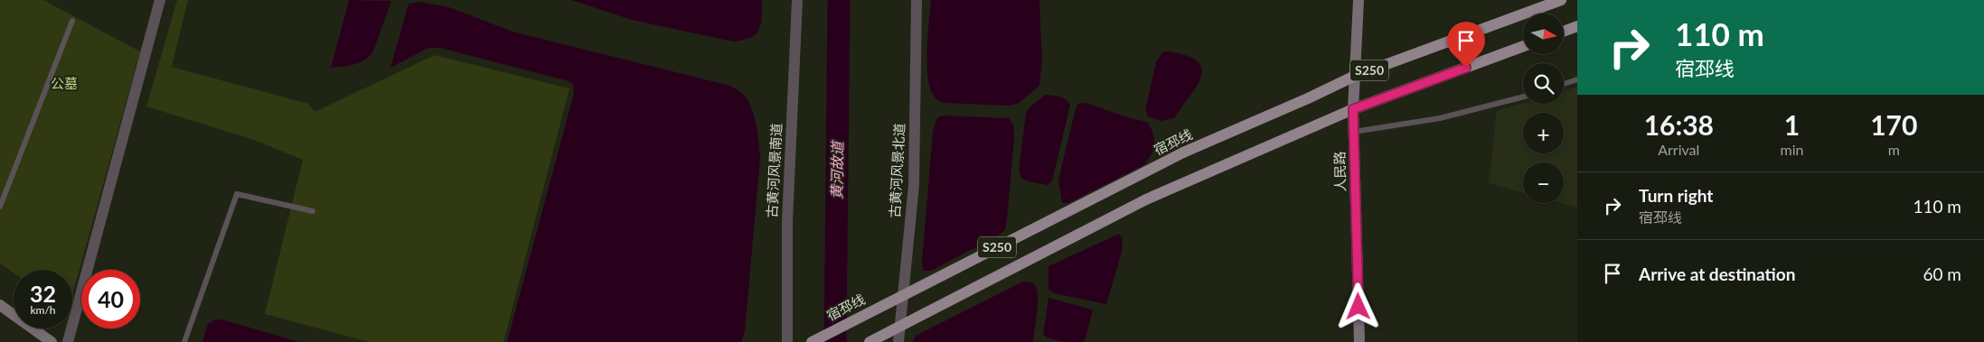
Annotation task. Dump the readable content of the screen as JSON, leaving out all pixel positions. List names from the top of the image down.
{
  "streets": {
    "main road": ["S250", "宿邳线"],
    "street": ["古黄河风景南道", "古黄河风景北道", "人民路"]
  },
  "crossings": [
    ["S250", "人民路"],
    ["宿邳线", "人民路"]
  ],
  "water": ["黄河故道"],
  "parks": ["公墓"],
  "north": "right",
  "page": {
    "turn": ["110 m", "宿邳线"],
    "map_buttons": ["+", "−"],
    "eta": [
      "16:38",
      "Arrival",
      "1",
      "min",
      "170",
      "m"
    ],
    "list": [
      {
        "name": "Turn right",
        "note": "宿邳线",
        "value": "110 m"
      },
      {
        "name": "Arrive at destination",
        "value": "60 m"
      }
    ],
    "speed": "32 km/h",
    "limit": "40"
  }
}
